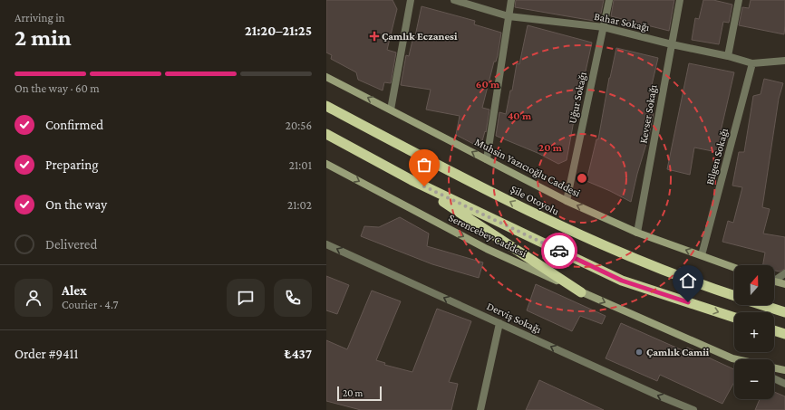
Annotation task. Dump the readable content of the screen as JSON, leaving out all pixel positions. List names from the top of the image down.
{
  "streets": {
    "highway": ["Şile Otoyolu"],
    "main road": ["Muhsin Yazıcıoğlu Caddesi", "Serencebey Caddesi"],
    "street": [
      "Bahar Sokağı",
      "Uğur Sokağı",
      "Kevser Sokağı",
      "Bilgen Sokağı",
      "Derviş Sokağı"
    ]
  },
  "crossings": [
    ["Bahar Sokağı", "Uğur Sokağı"],
    ["Bahar Sokağı", "Kevser Sokağı"],
    ["Bahar Sokağı", "Bilgen Sokağı"],
    ["Uğur Sokağı", "Muhsin Yazıcıoğlu Caddesi"],
    ["Kevser Sokağı", "Muhsin Yazıcıoğlu Caddesi"],
    ["Bilgen Sokağı", "Muhsin Yazıcıoğlu Caddesi"]
  ],
  "one_way": ["Muhsin Yazıcıoğlu Caddesi", "Serencebey Caddesi", "Derviş Sokağı"],
  "places": {
    "health": ["Çamlık Eczanesi"],
    "other": ["Çamlık Camii"]
  },
  "scale_bar": "20 m",
  "north": "top",
  "page": {
    "heading": ["2 min", "Arriving in", "21:20–21:25"],
    "panel": [
      "Alex",
      "Courier · 4.7",
      "Order #9411",
      "₺437"
    ],
    "bar": "On the way · 60 m",
    "list": [
      ["Confirmed", "20:56"],
      ["Preparing", "21:01"],
      ["On the way", "21:02"],
      "Delivered"
    ],
    "map_buttons": ["+", "−"],
    "scale": "20 m"
  },
  "rings": ["60 m", "40 m", "20 m"]
}
